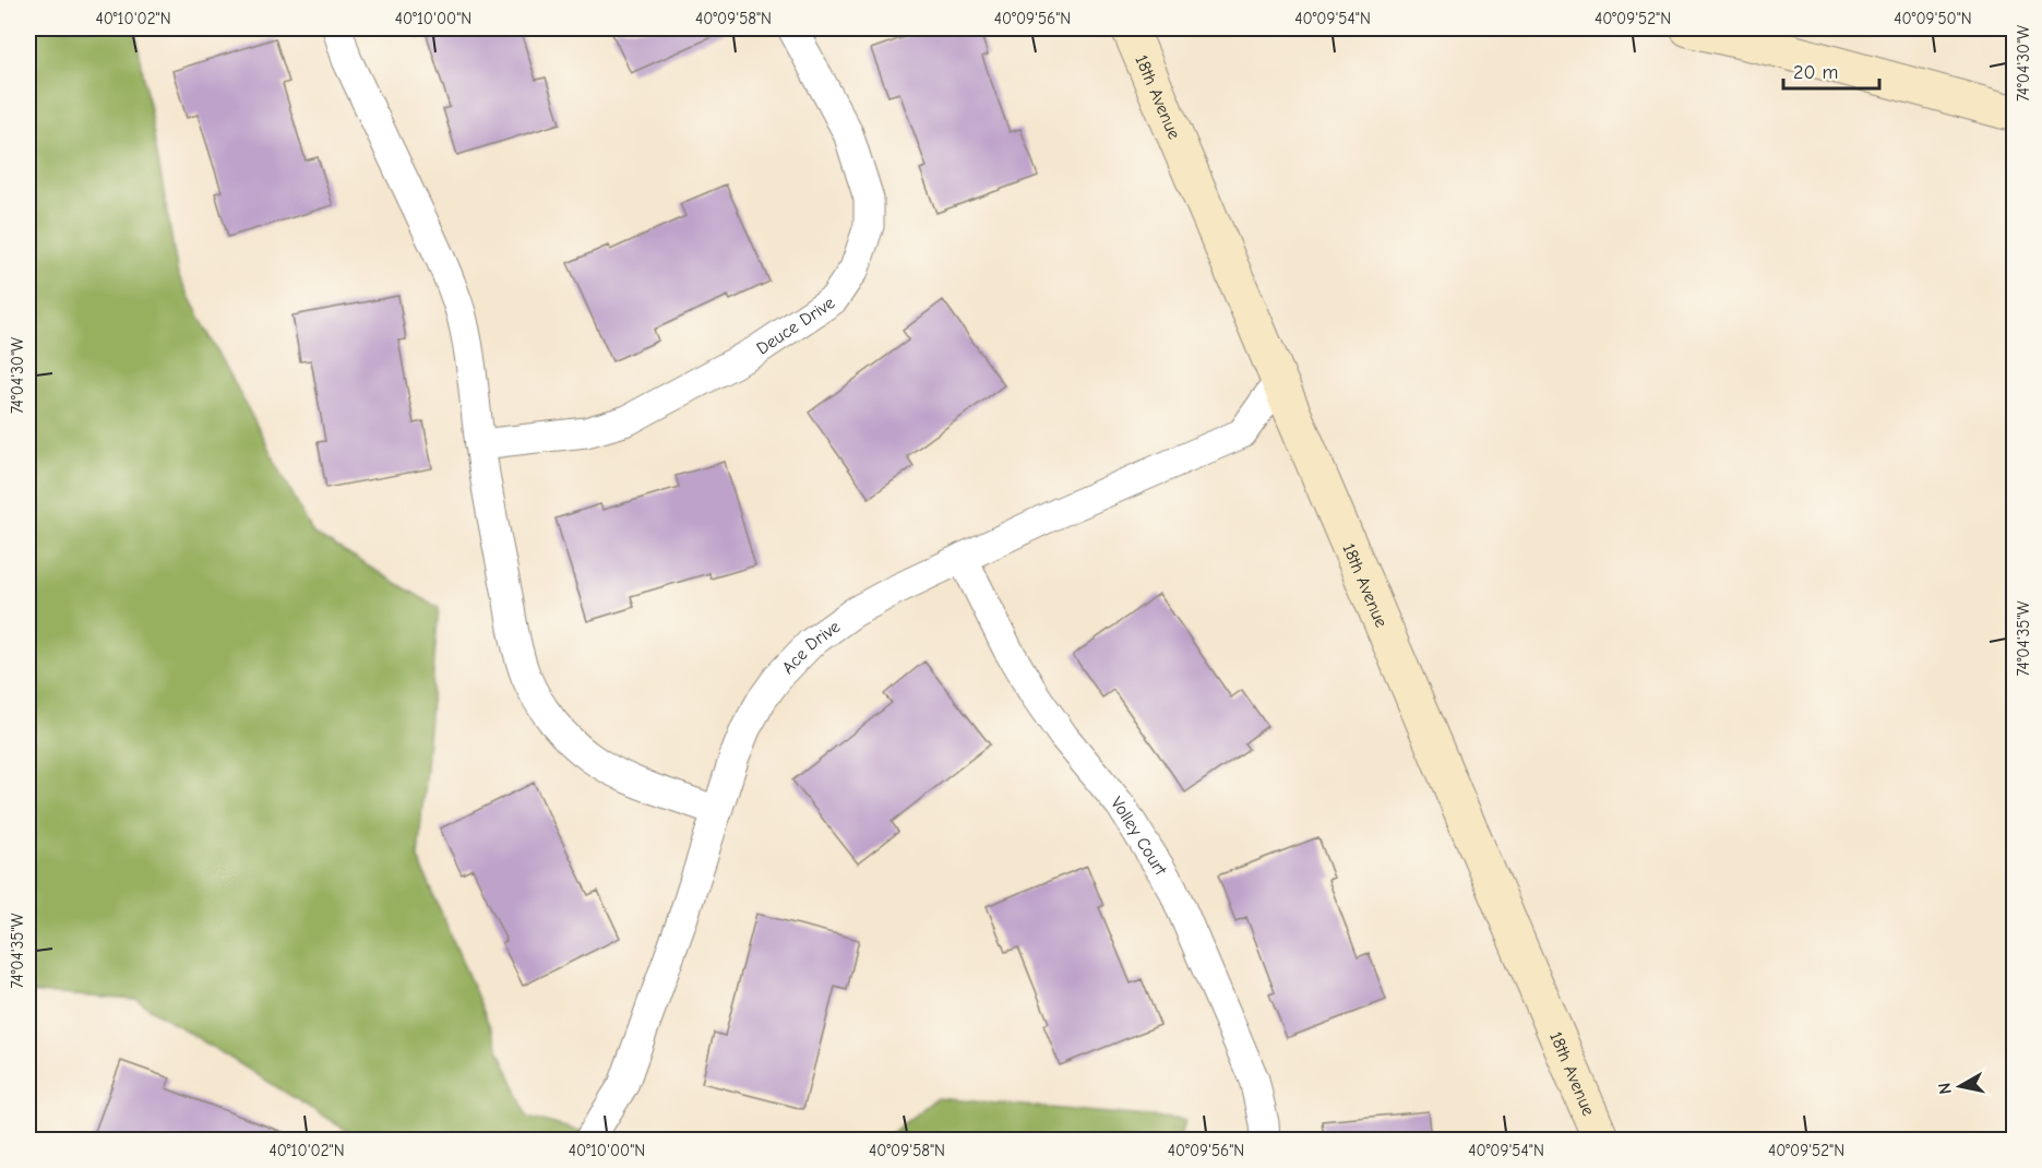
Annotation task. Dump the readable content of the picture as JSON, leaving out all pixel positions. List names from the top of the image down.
{
  "streets": {
    "street": [
      "18th Avenue",
      "Deuce Drive",
      "Ace Drive",
      "Volley Court"
    ]
  },
  "crossings": [
    ["18th Avenue", "Ace Drive"],
    ["Ace Drive", "Volley Court"]
  ],
  "scale_bar": "20 m",
  "north": "left",
  "coordinates": [
    "40°10'02\"N",
    "40°10'00\"N",
    "40°09'58\"N",
    "40°09'56\"N",
    "40°09'54\"N",
    "40°09'52\"N",
    "40°09'50\"N",
    "74°04'30\"W",
    "74°04'35\"W"
  ]
}
